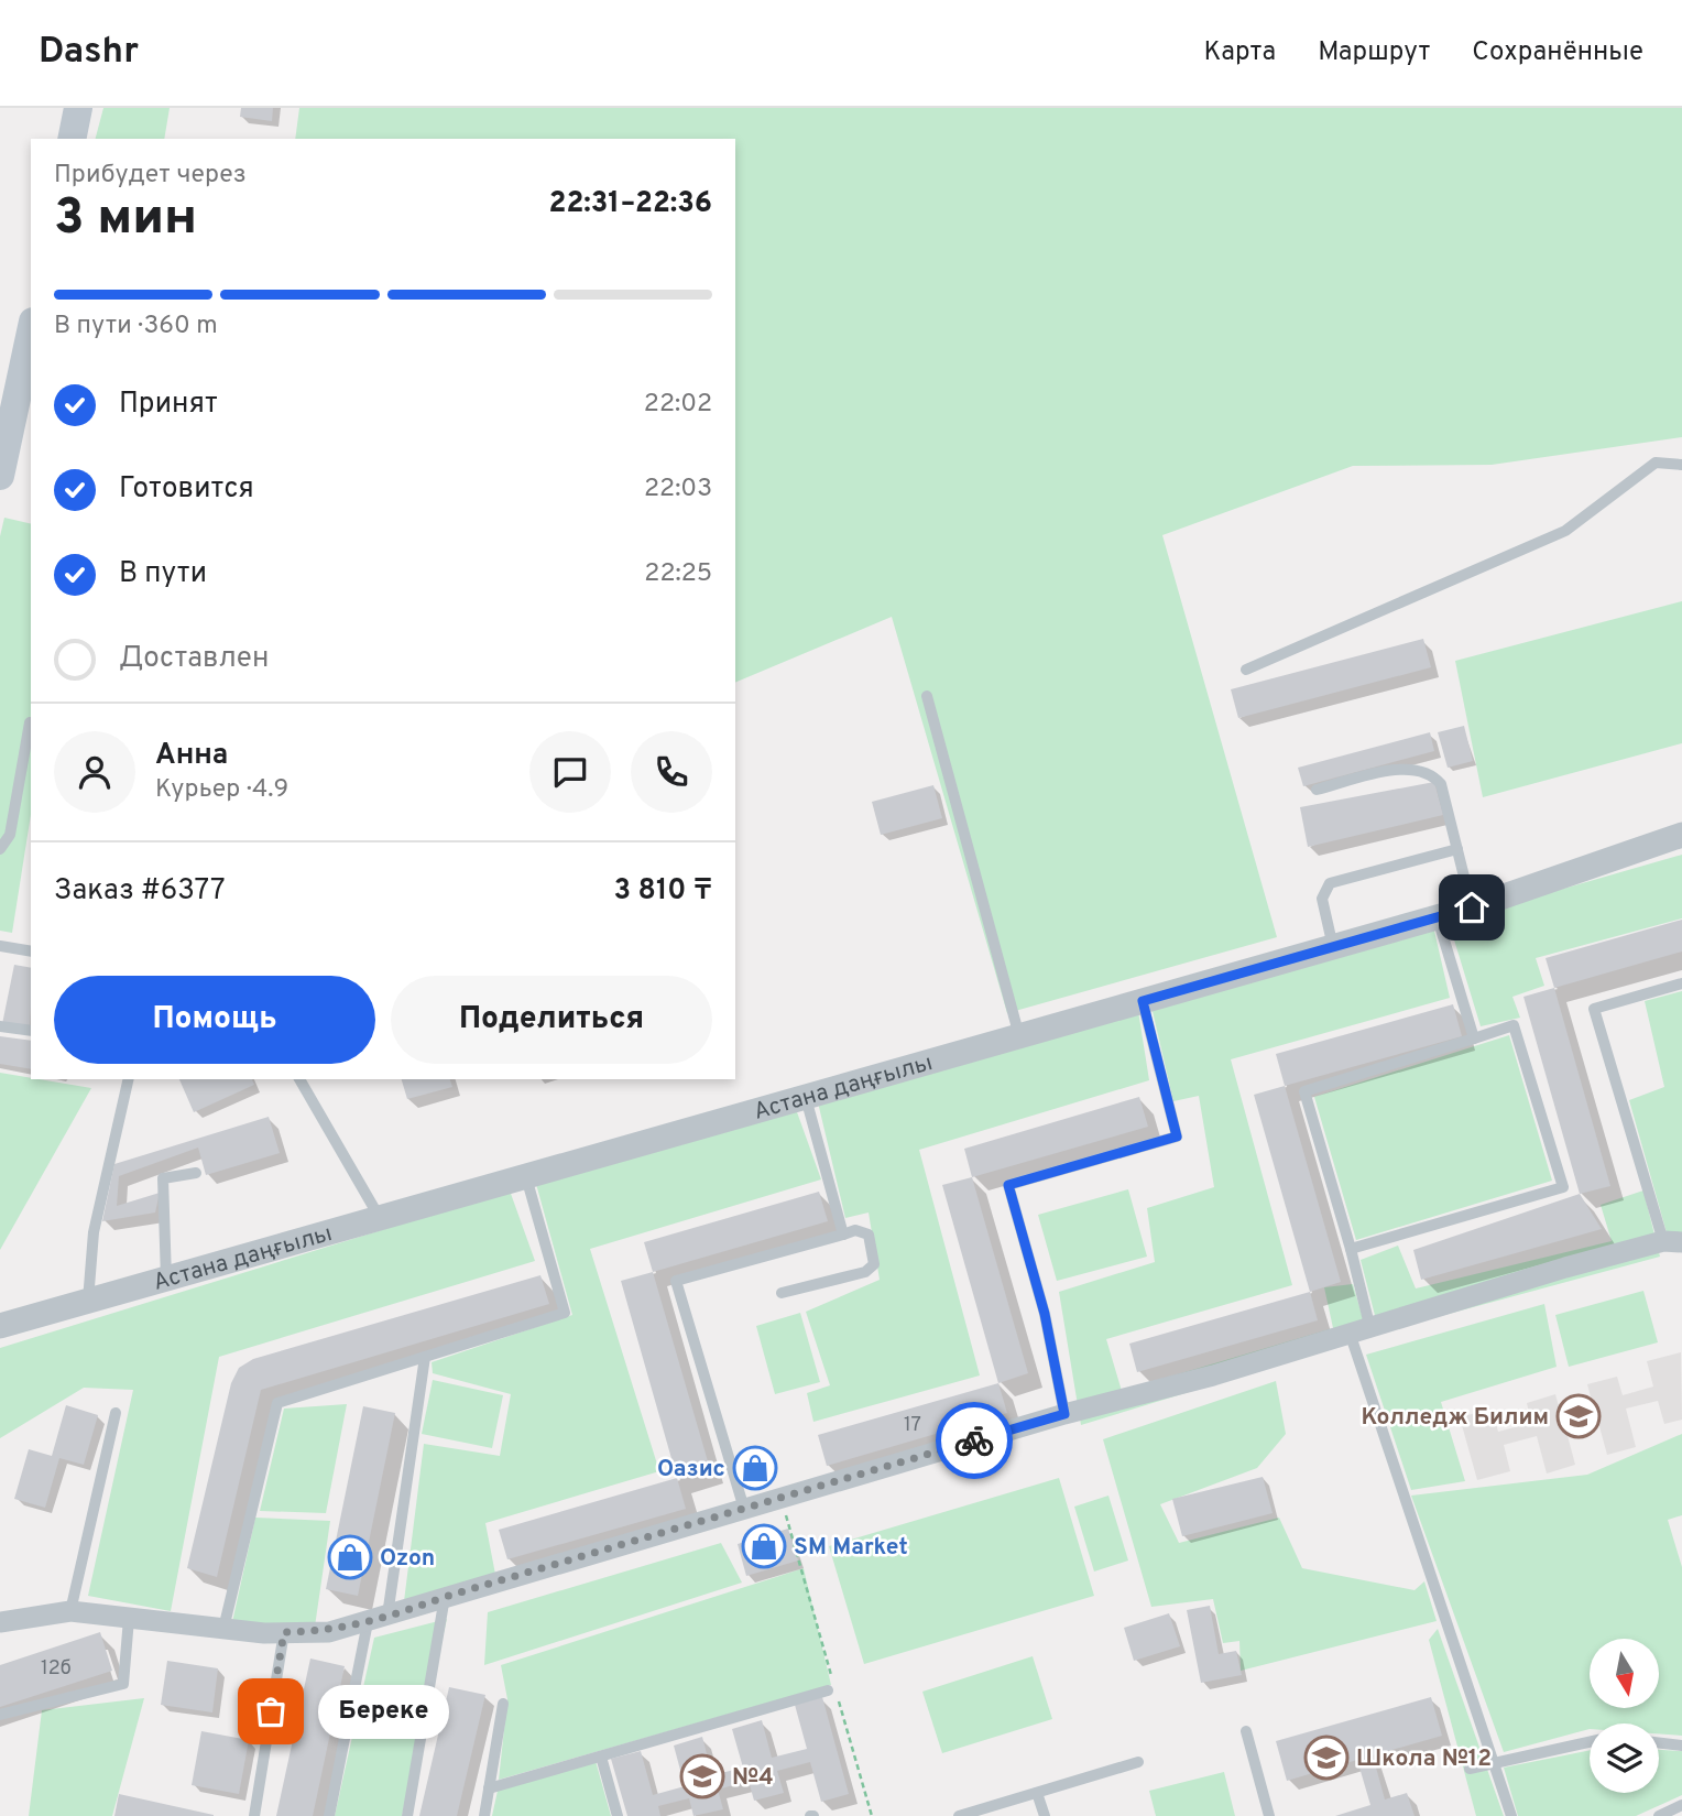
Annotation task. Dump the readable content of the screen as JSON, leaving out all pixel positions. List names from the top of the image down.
{
  "streets": {
    "street": ["Астана даңғылы"]
  },
  "places": {
    "school or university": ["Колледж Билим", "Школа №12", "№4"],
    "shop": ["Оазис", "SM Market", "Ozon"],
    "other": ["Береке"]
  },
  "house_numbers": ["17", "12б"],
  "north": "bottom",
  "page": {
    "header": "Dashr",
    "nav": ["Карта", "Маршрут", "Сохранённые"],
    "heading": ["3 мин", "Прибудет через", "22:31–22:36"],
    "panel": [
      "Анна",
      "Курьер · 4.9",
      "Заказ #6377",
      "3 810 ₸"
    ],
    "bar": "В пути · 360 m",
    "list": [
      ["Принят", "22:02"],
      ["Готовится", "22:03"],
      ["В пути", "22:25"],
      "Доставлен"
    ],
    "buttons": ["Помощь", "Поделиться"],
    "bubble": "Береке"
  }
}
